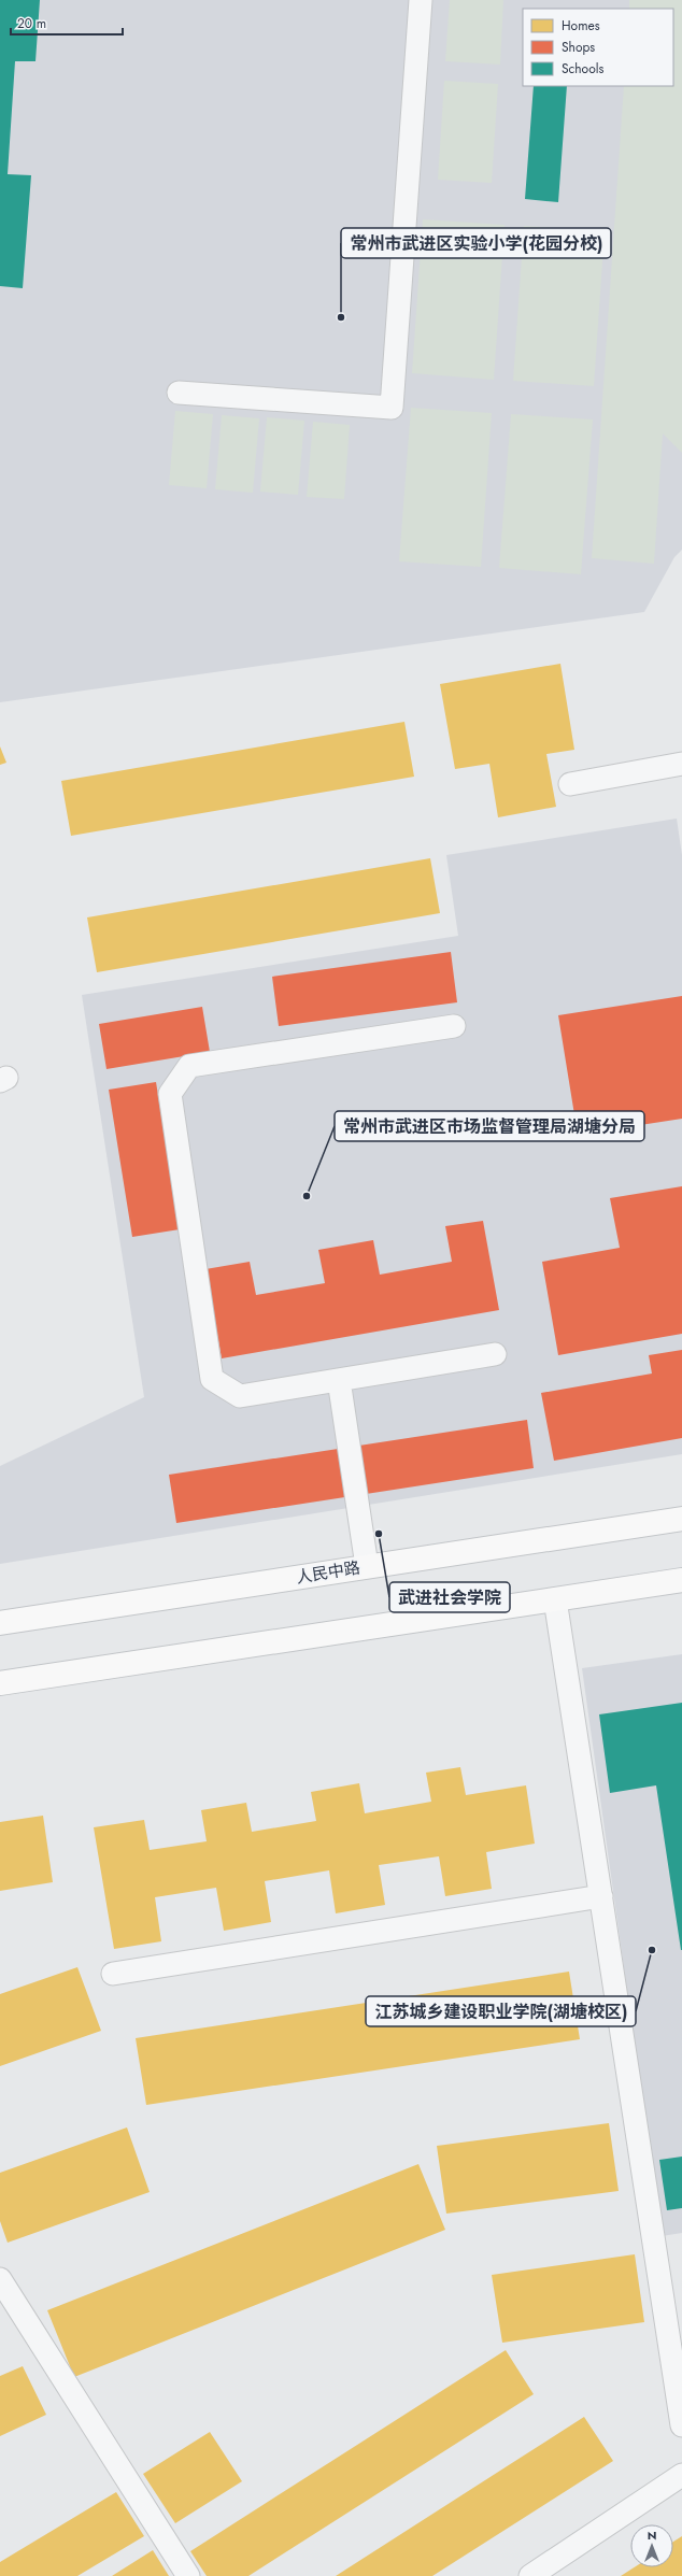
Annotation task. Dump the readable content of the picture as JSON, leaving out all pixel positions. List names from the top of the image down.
{
  "streets": {
    "main road": ["人民中路"]
  },
  "places": [
    "常州市武进区实验小学(花园分校)",
    "常州市武进区市场监督管理局湖塘分局",
    "武进社会学院",
    "江苏城乡建设职业学院(湖塘校区)"
  ],
  "legend": ["Homes", "Shops", "Schools"],
  "scale_bar": "20 m",
  "north": "top"
}
